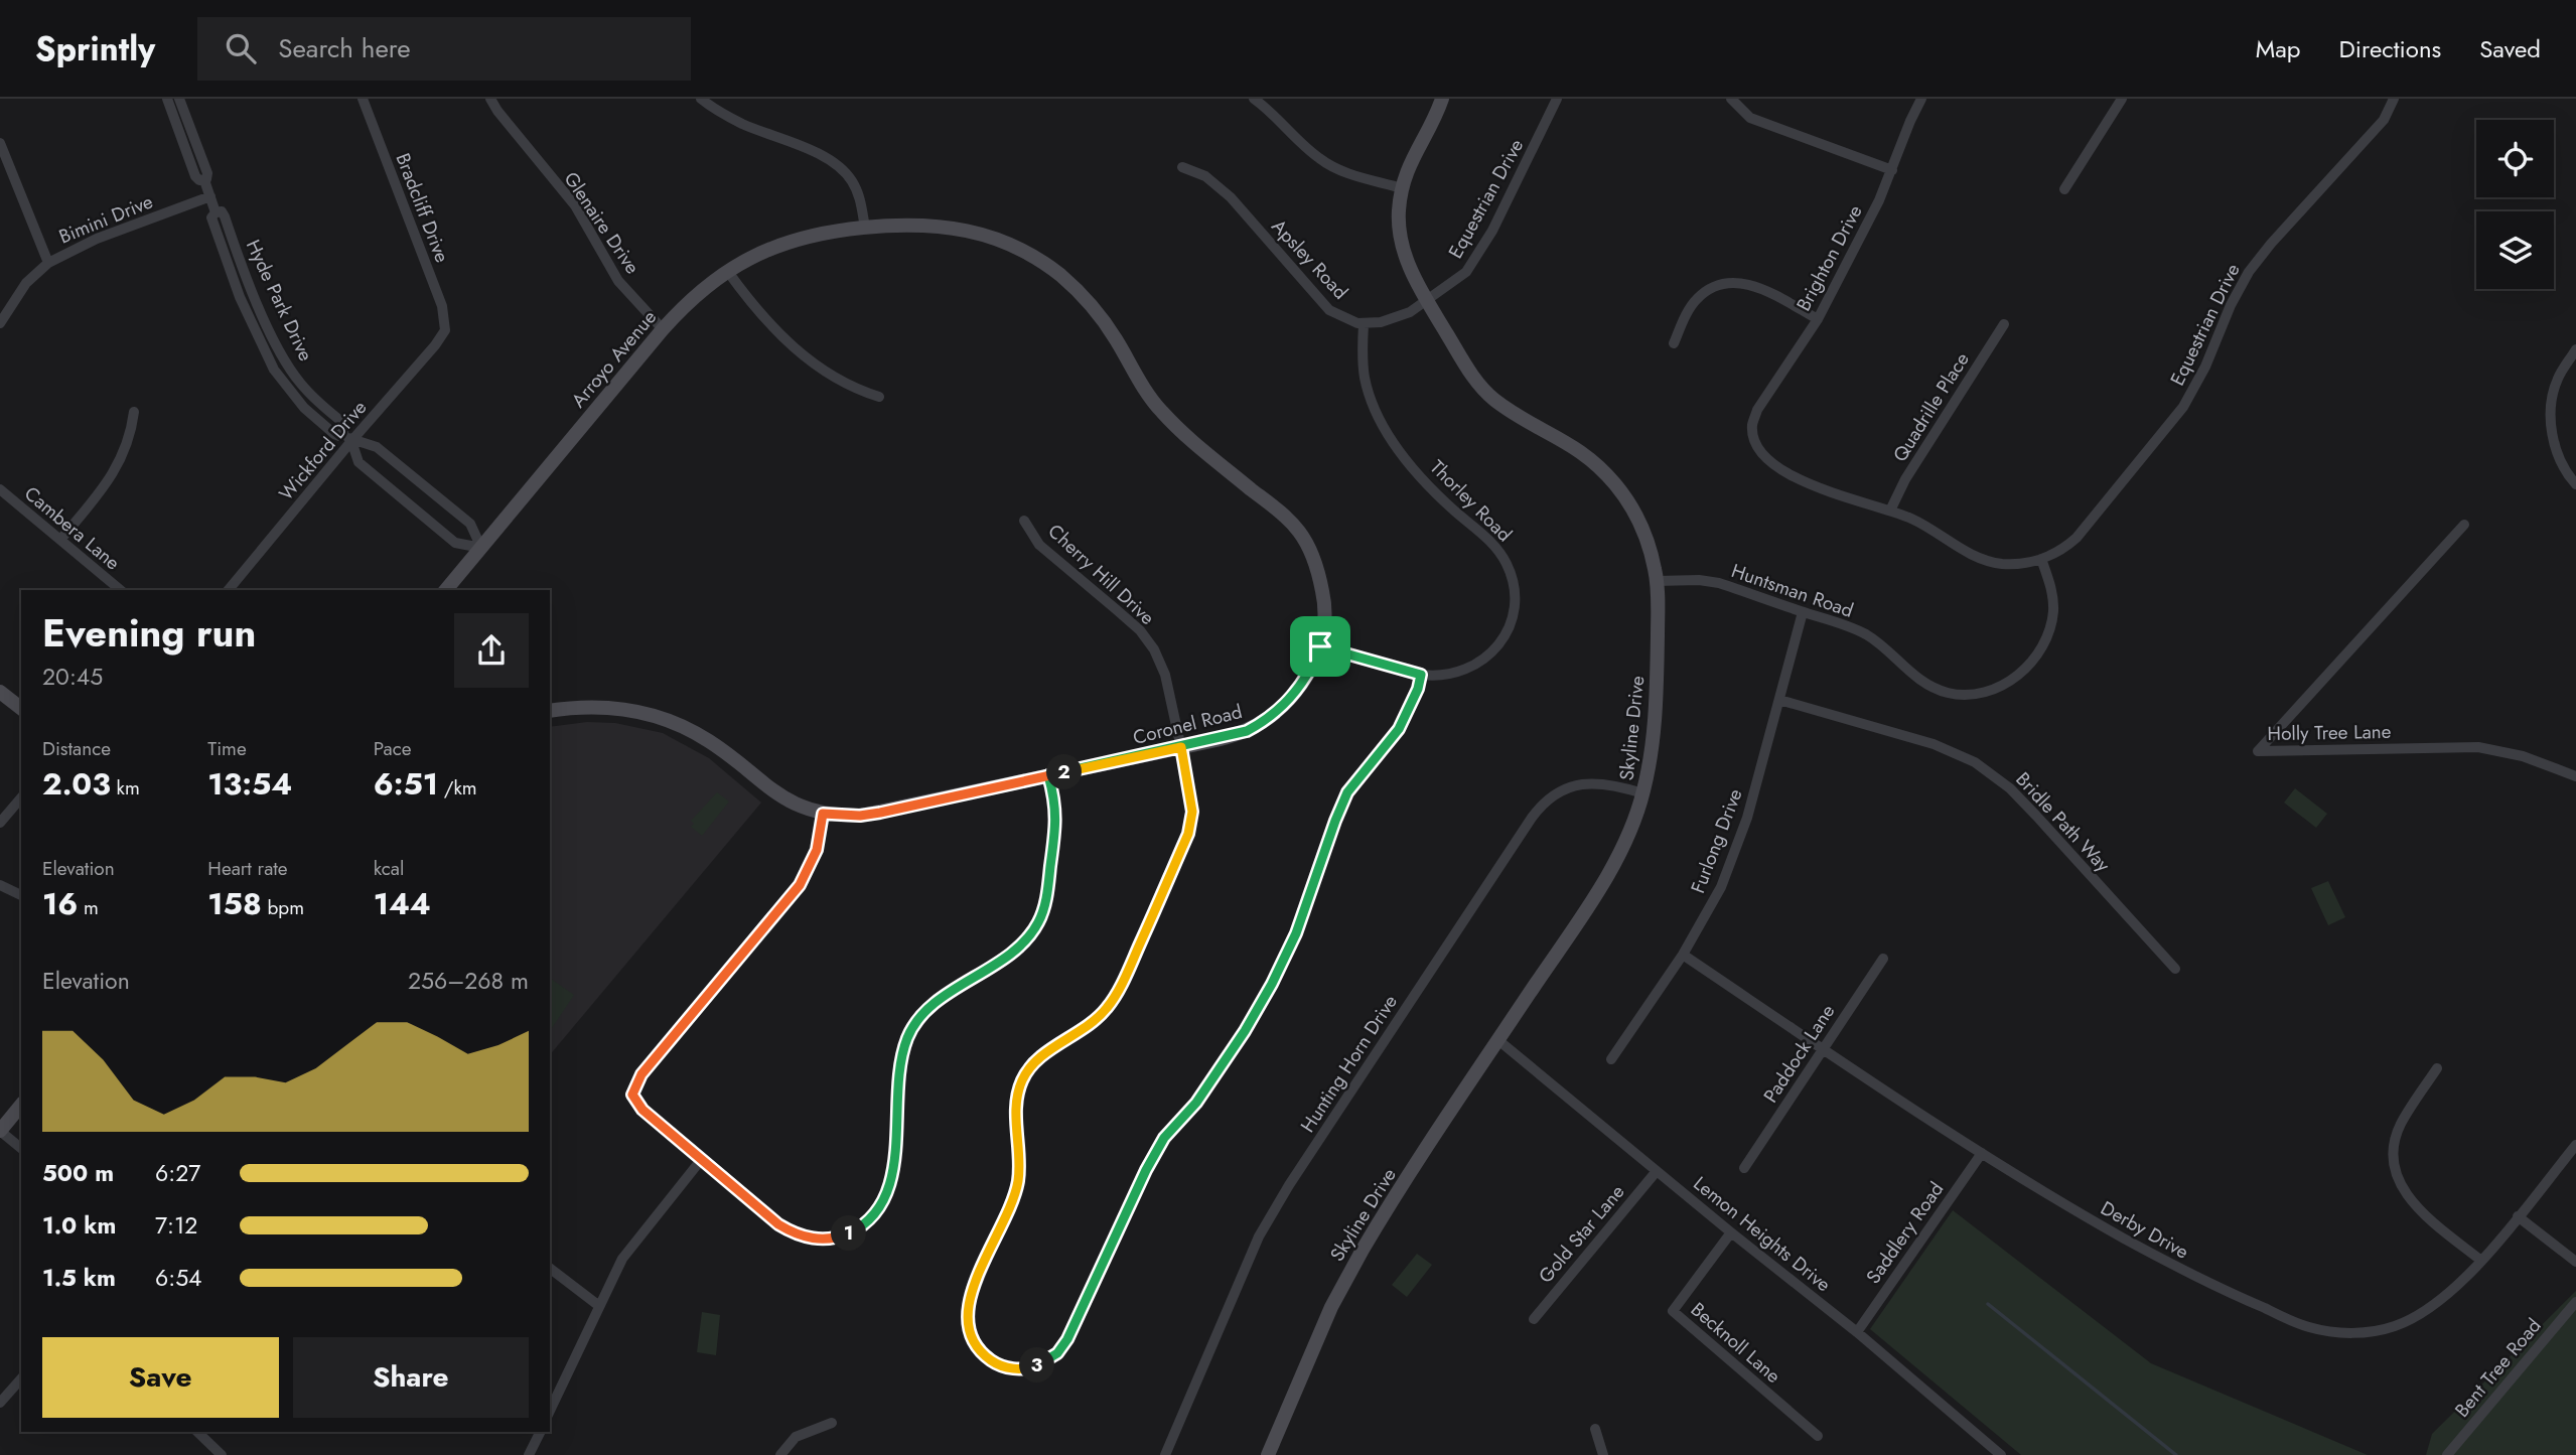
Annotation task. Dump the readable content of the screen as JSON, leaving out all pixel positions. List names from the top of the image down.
{
  "streets": {
    "street": [
      "Equestrian Drive",
      "Bradcliff Drive",
      "Bimini Drive",
      "Glenaire Drive",
      "Brighton Drive",
      "Apsley Road",
      "Hyde Park Drive",
      "Arroyo Avenue",
      "Quadrille Place",
      "Wickford Drive",
      "Thorley Road",
      "Cambera Lane",
      "Cherry Hill Drive",
      "Huntsman Road",
      "Coronel Road",
      "Skyline Drive",
      "Holly Tree Lane",
      "Bridle Path Way",
      "Furlong Drive",
      "Paddock Lane",
      "Hunting Horn Drive",
      "Derby Drive",
      "Saddlery Road",
      "Gold Star Lane",
      "Lemon Heights Drive",
      "Becknoll Lane",
      "Bent Tree Road"
    ]
  },
  "crossings": [
    ["Equestrian Drive", "Huntsman Road"],
    ["Equestrian Drive", "Skyline Drive"],
    ["Bradcliff Drive", "Wickford Drive"],
    ["Bimini Drive", "Hyde Park Drive"],
    ["Glenaire Drive", "Arroyo Avenue"],
    ["Brighton Drive", "Quadrille Place"],
    ["Apsley Road", "Thorley Road"],
    ["Hyde Park Drive", "Arroyo Avenue"],
    ["Hyde Park Drive", "Wickford Drive"],
    ["Arroyo Avenue", "Coronel Road"],
    ["Thorley Road", "Cherry Hill Drive"],
    ["Thorley Road", "Coronel Road"],
    ["Cherry Hill Drive", "Coronel Road"],
    ["Huntsman Road", "Skyline Drive"],
    ["Huntsman Road", "Furlong Drive"],
    ["Skyline Drive", "Hunting Horn Drive"],
    ["Skyline Drive", "Lemon Heights Drive"],
    ["Bridle Path Way", "Furlong Drive"],
    ["Furlong Drive", "Derby Drive"],
    ["Paddock Lane", "Derby Drive"],
    ["Derby Drive", "Saddlery Road"],
    ["Saddlery Road", "Lemon Heights Drive"],
    ["Gold Star Lane", "Lemon Heights Drive"],
    ["Lemon Heights Drive", "Becknoll Lane"]
  ],
  "page": {
    "header": "Sprintly",
    "search": "Search here",
    "nav": ["Map", "Directions", "Saved"],
    "heading": ["Evening run", "20:45"],
    "stats": [
      ["Distance", "2.03 km"],
      ["Time", "13:54"],
      ["Pace", "6:51 /km"],
      ["Elevation", "16 m"],
      ["Heart rate", "158 bpm"],
      ["kcal", "144"]
    ],
    "pins": ["2", "1", "3"],
    "chart": ["Elevation", "256–268 m"],
    "list": [
      {
        "name": "500 m",
        "note": "6:27"
      },
      {
        "name": "1.0 km",
        "note": "7:12"
      },
      {
        "name": "1.5 km",
        "note": "6:54"
      }
    ],
    "buttons": ["Save", "Share"]
  }
}
